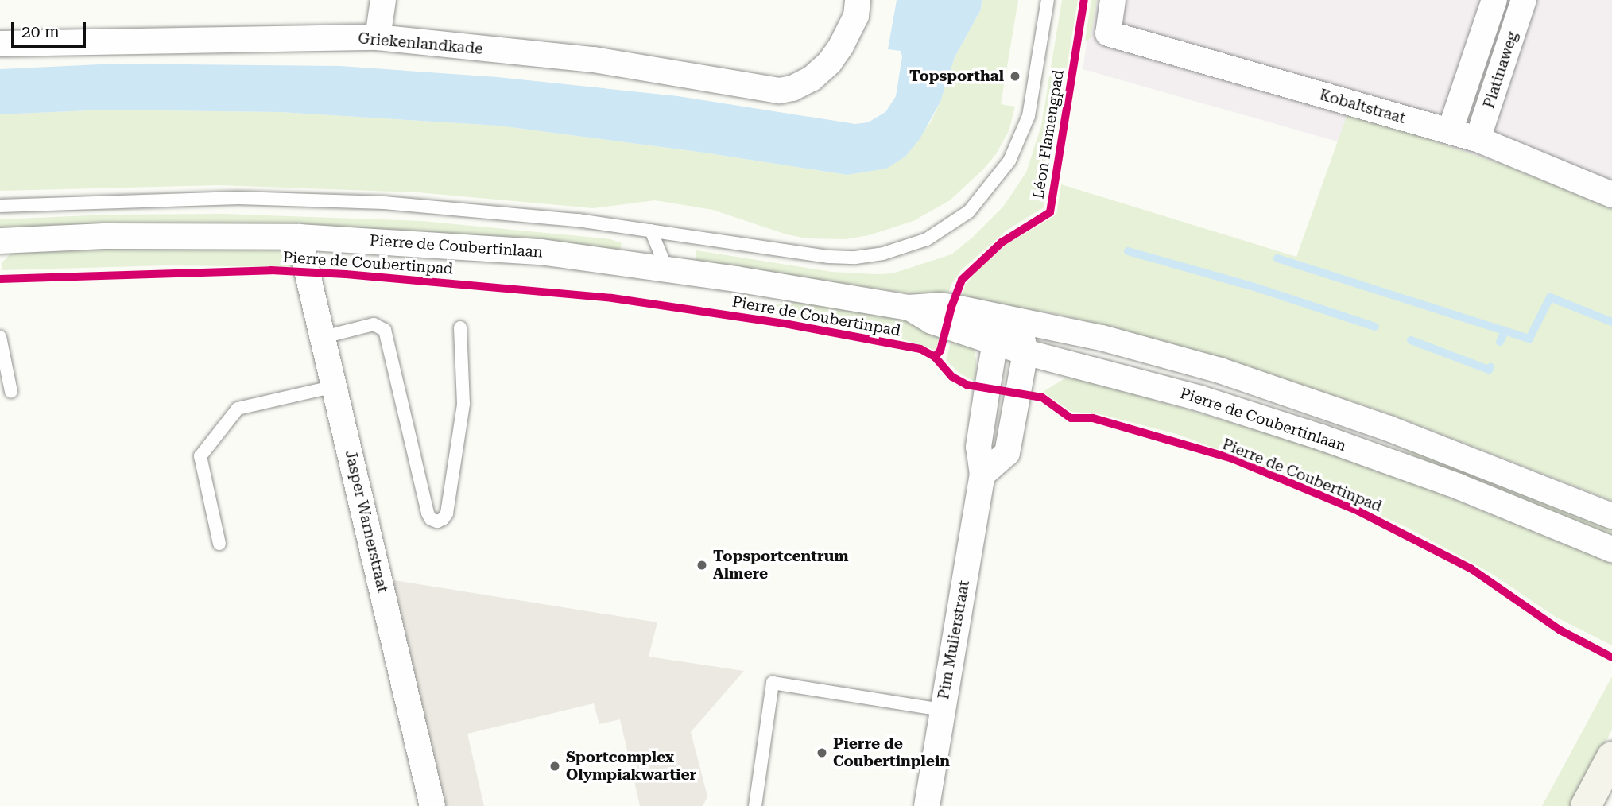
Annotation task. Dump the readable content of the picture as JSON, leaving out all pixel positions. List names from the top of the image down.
{
  "streets": {
    "street": [
      "Griekenlandkade",
      "Platinaweg",
      "Kobaltstraat",
      "Pierre de Coubertinlaan",
      "Jasper Warnerstraat",
      "Pim Mulierstraat"
    ],
    "cycle path": ["Léon Flamengpad", "Pierre de Coubertinpad"]
  },
  "crossings": [
    ["Platinaweg", "Kobaltstraat"],
    ["Pierre de Coubertinlaan", "Jasper Warnerstraat"],
    ["Pierre de Coubertinlaan", "Pim Mulierstraat"]
  ],
  "places": [
    "Topsporthal",
    "Topsportcentrum Almere",
    "Pierre de Coubertinplein",
    "Sportcomplex Olympiakwartier"
  ],
  "scale_bar": "20 m"
}
